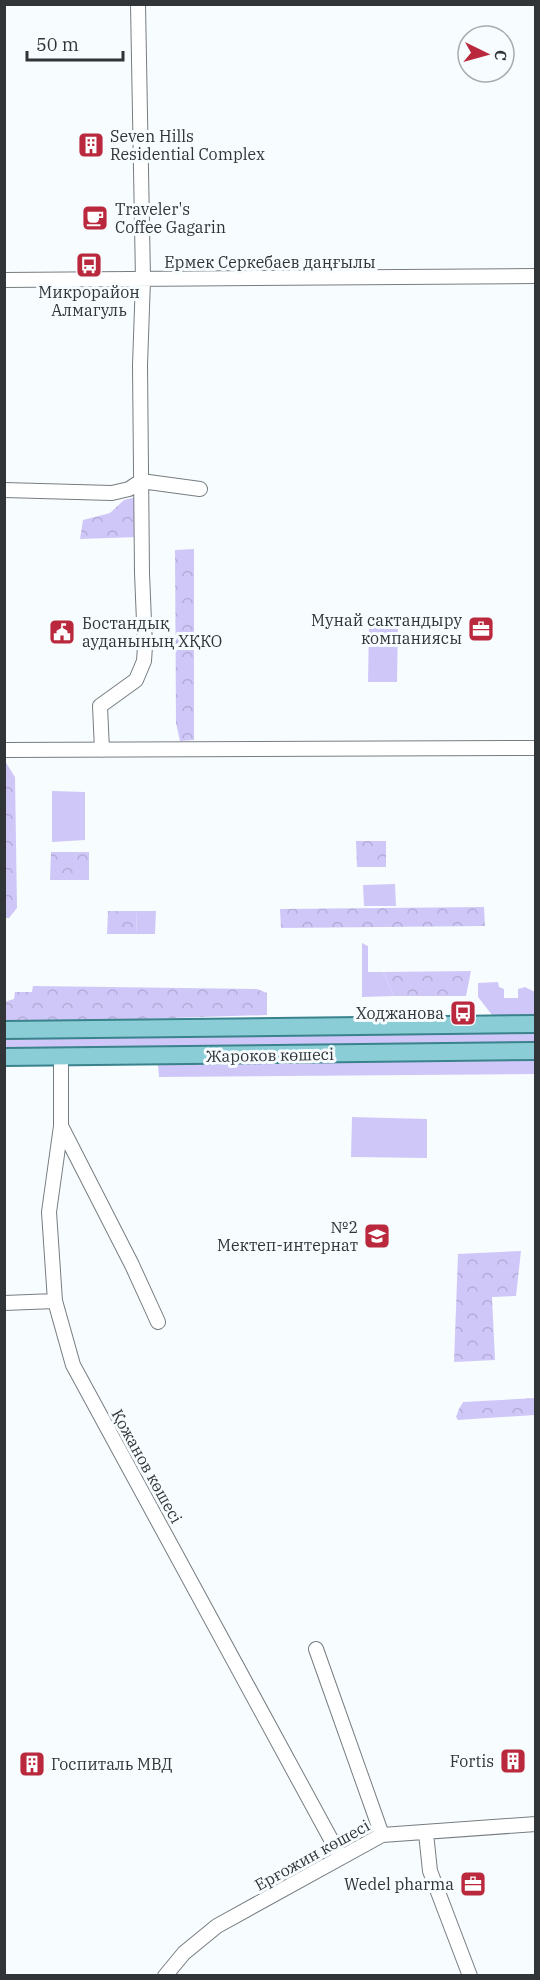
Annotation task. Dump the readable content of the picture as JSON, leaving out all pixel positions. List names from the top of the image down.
{
  "streets": {
    "main road": ["Жароков көшесі"],
    "street": ["Ермек Серкебаев даңғылы", "Қожанов көшесі", "Ерғожин көшесі"]
  },
  "crossings": [
    ["Жароков көшесі", "Қожанов көшесі"],
    ["Қожанов көшесі", "Ерғожин көшесі"]
  ],
  "places": {
    "building": ["Seven Hills Residential Complex", "Fortis", "Госпиталь МВД"],
    "cafe": ["Traveler's Coffee Gagarin"],
    "bus stop": ["Микрорайон Алмагуль", "Ходжанова"],
    "office": ["Мунай сактандыру компаниясы", "Wedel pharma"],
    "public building": ["Бостандық ауданының ХҚКО"],
    "school or university": ["№2 Мектеп-интернат"]
  },
  "scale_bar": "50 m",
  "north": "right"
}
